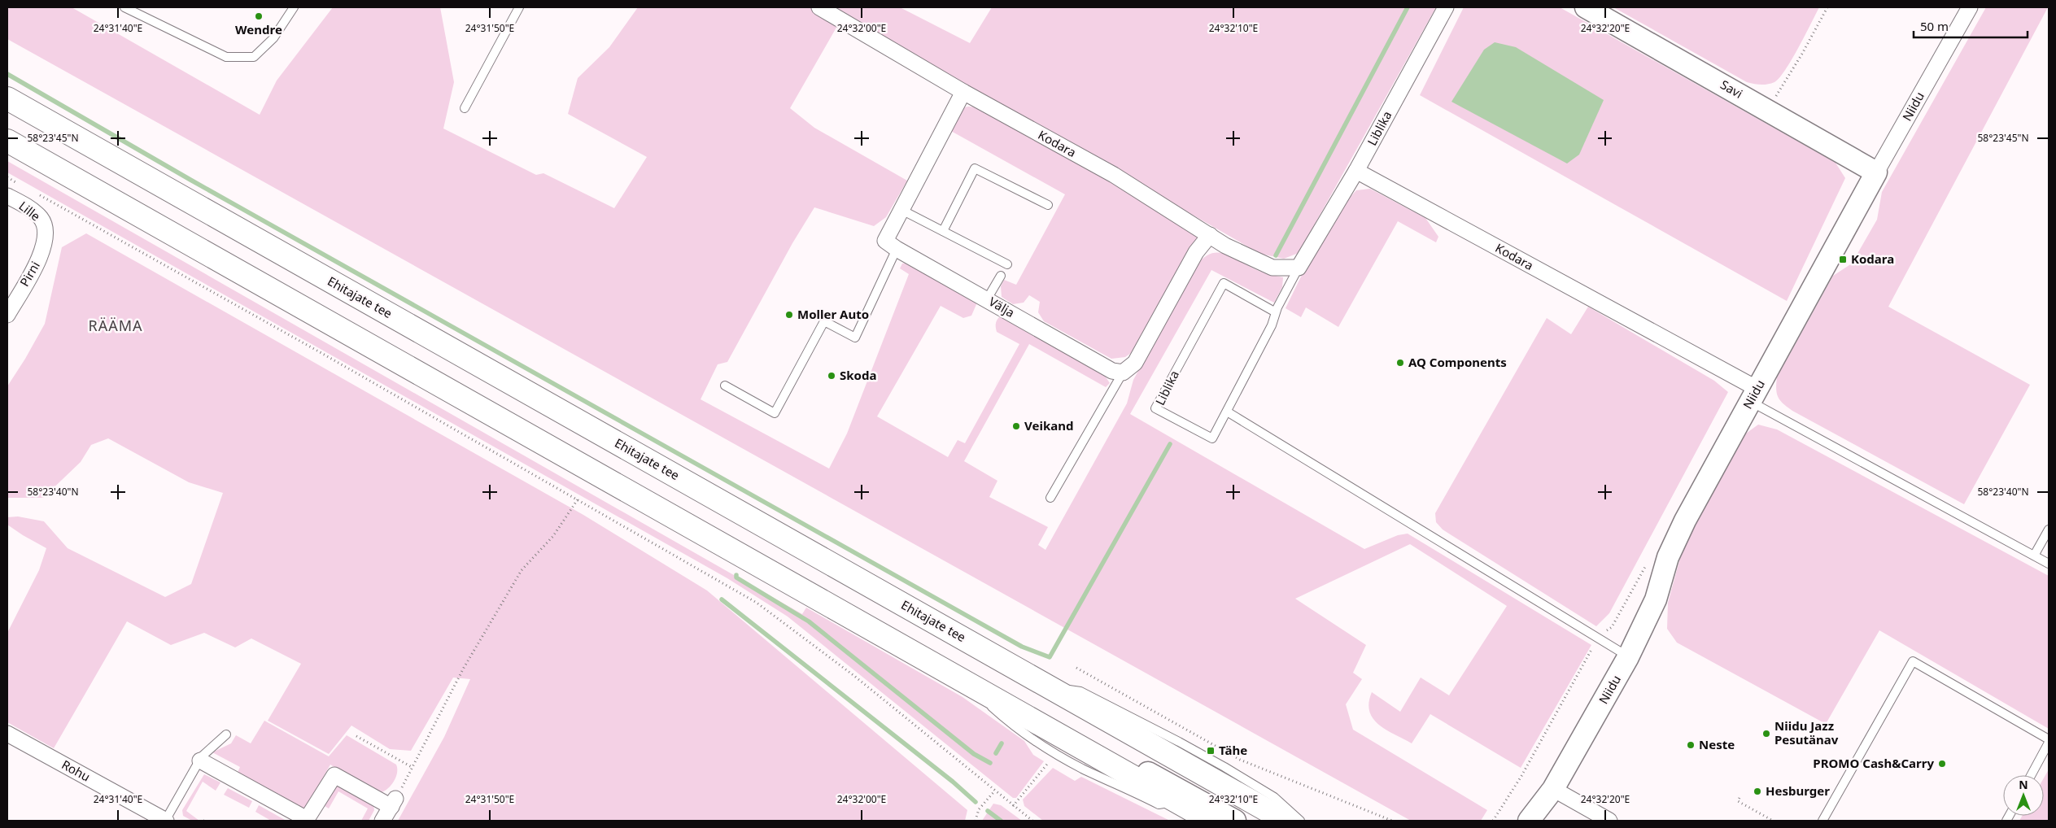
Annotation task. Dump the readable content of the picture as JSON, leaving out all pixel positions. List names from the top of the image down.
{
  "streets": {
    "highway": ["Ehitajate tee"],
    "street": [
      "Savi",
      "Niidu",
      "Liblika",
      "Kodara",
      "Lille",
      "Pirni",
      "Välja",
      "Rohu"
    ]
  },
  "crossings": [
    ["Savi", "Niidu"],
    ["Niidu", "Kodara"],
    ["Liblika", "Kodara"],
    ["Kodara", "Välja"],
    ["Lille", "Pirni"]
  ],
  "districts": ["RÄÄMA"],
  "places": {
    "other": [
      "Wendre",
      "Moller Auto",
      "AQ Components",
      "Skoda",
      "Veikand",
      "Niidu Jazz Pesutänav",
      "Neste",
      "PROMO Cash&Carry",
      "Hesburger"
    ],
    "transit": ["Kodara", "Tähe"]
  },
  "scale_bar": "50 m",
  "north": "top",
  "coordinates": [
    "24°31'40\"E",
    "24°31'50\"E",
    "24°32'00\"E",
    "24°32'10\"E",
    "24°32'20\"E",
    "58°23'45\"N",
    "58°23'40\"N"
  ]
}
